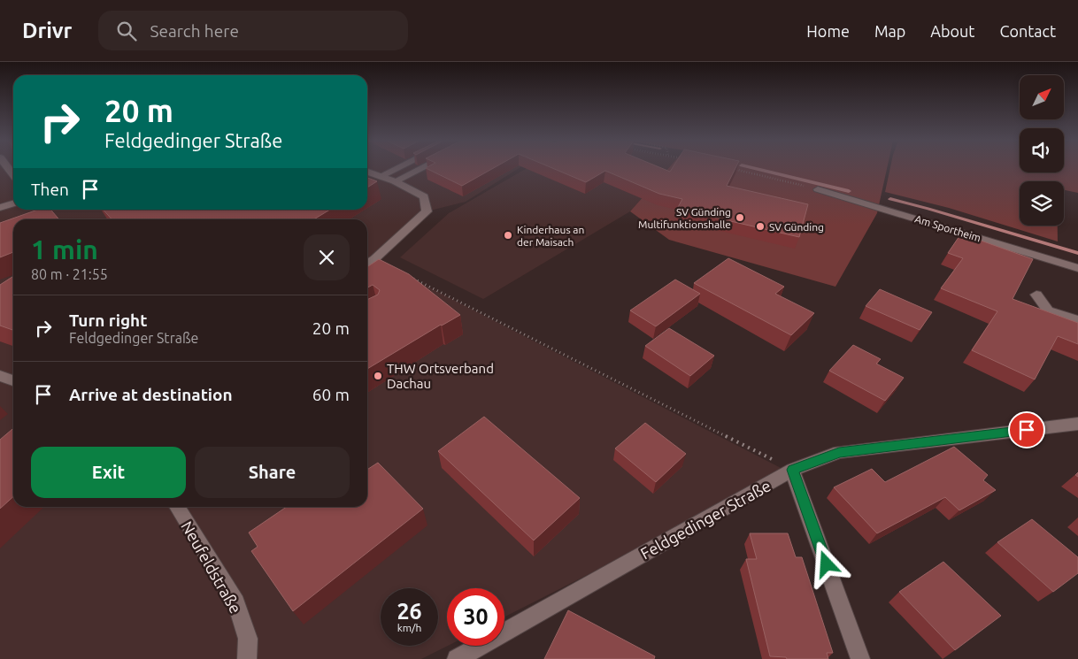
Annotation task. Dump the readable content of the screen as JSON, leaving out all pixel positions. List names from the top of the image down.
{
  "streets": {
    "street": ["Am Sportheim", "Feldgedinger Straße", "Neufeldstraße"]
  },
  "places": [
    "SV Günding Multifunktionshalle",
    "SV Günding",
    "Kinderhaus an der Maisach",
    "THW Ortsverband Dachau"
  ],
  "north": "top right",
  "page": {
    "header": "Drivr",
    "search": "Search here",
    "nav": [
      "Home",
      "Map",
      "About",
      "Contact"
    ],
    "turn": ["20 m", "Feldgedinger Straße"],
    "then": "Then",
    "heading": ["1 min", "80 m · 21:55"],
    "list": [
      {
        "name": "Turn right",
        "note": "Feldgedinger Straße",
        "value": "20 m"
      },
      {
        "name": "Arrive at destination",
        "value": "60 m"
      }
    ],
    "buttons": ["Exit", "Share"],
    "speed": "26 km/h",
    "limit": "30"
  }
}
